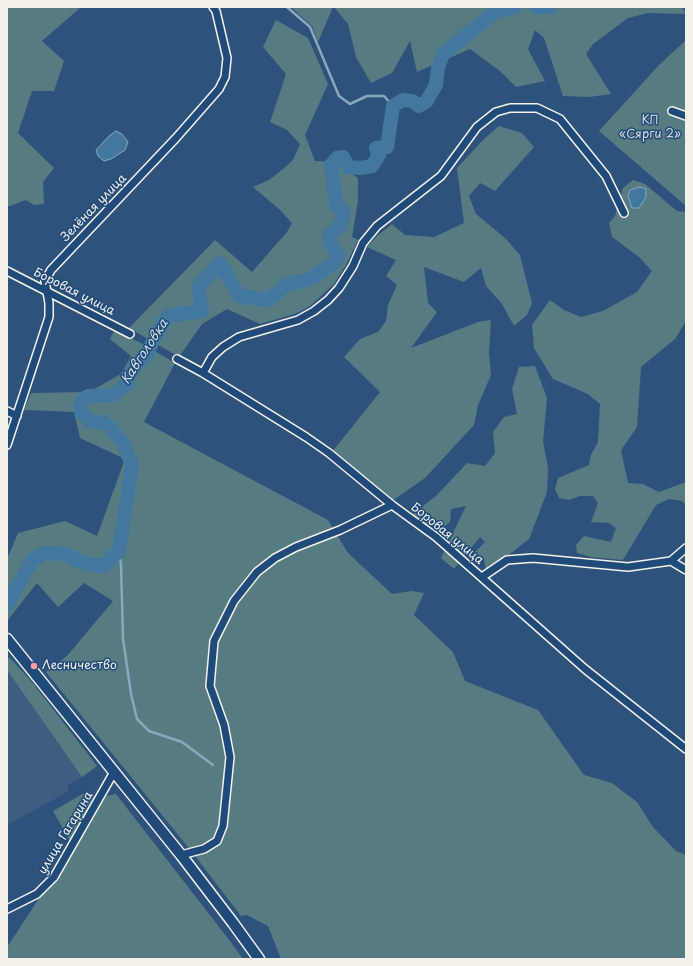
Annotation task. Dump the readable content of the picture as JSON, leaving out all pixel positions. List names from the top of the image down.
{
  "streets": {
    "street": ["Зелёная улица", "Боровая улица", "улица Гагарина"]
  },
  "crossings": [
    ["Зелёная улица", "Боровая улица"]
  ],
  "water": ["Кавголовка"],
  "parks": ["КП «Сярги 2»"],
  "places": ["Лесничество"]
}
